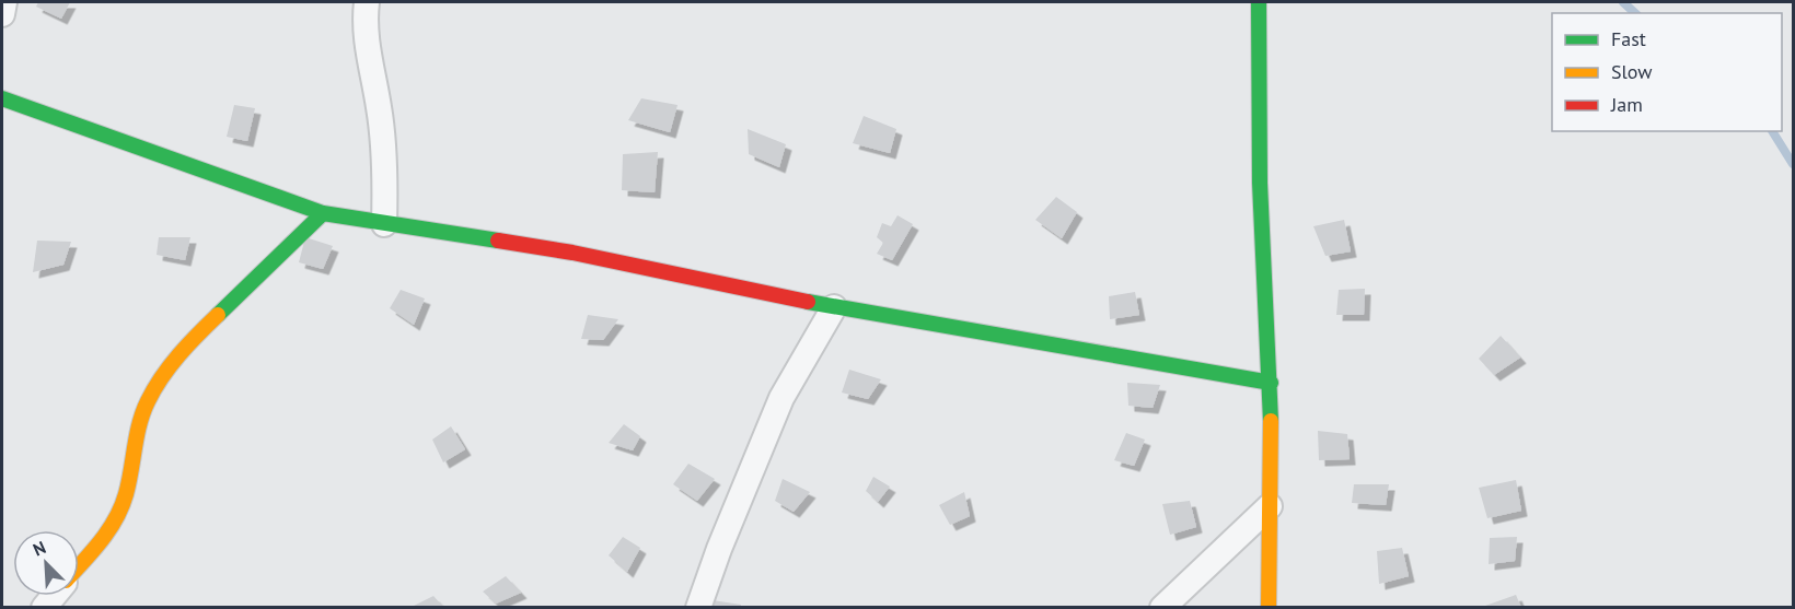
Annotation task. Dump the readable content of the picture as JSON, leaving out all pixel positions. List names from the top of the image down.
{
  "legend": ["Fast", "Slow", "Jam"],
  "north": "top left"
}
